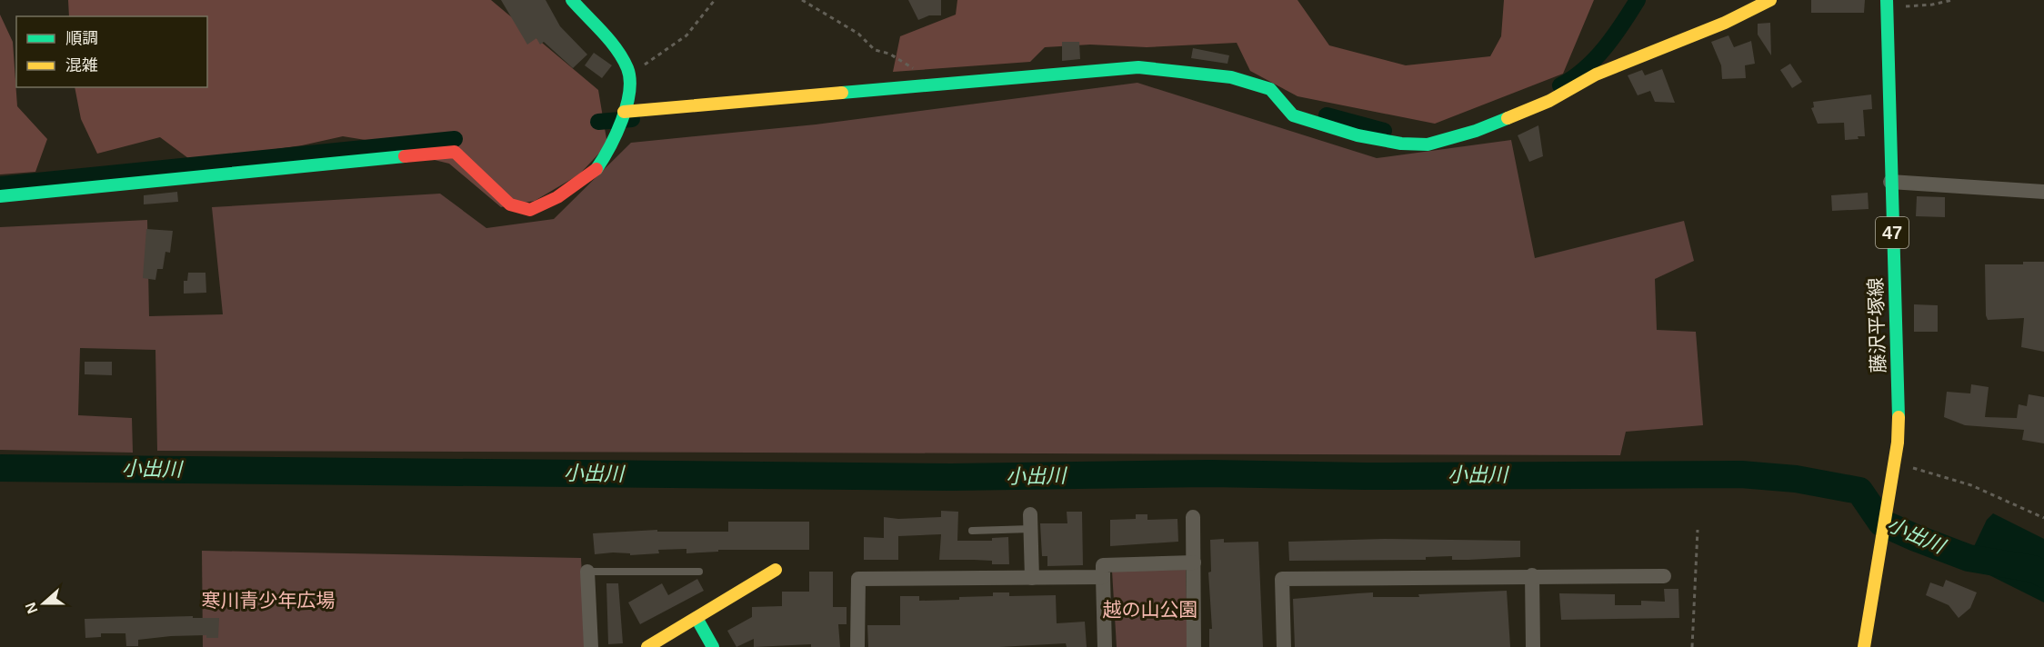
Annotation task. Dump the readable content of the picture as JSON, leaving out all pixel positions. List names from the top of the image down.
{
  "streets": {
    "street": ["47", "藤沢平塚線"]
  },
  "water": ["小出川"],
  "parks": ["寒川青少年広場", "越の山公園"],
  "legend": ["順調", "混雑"],
  "north": "left"
}
